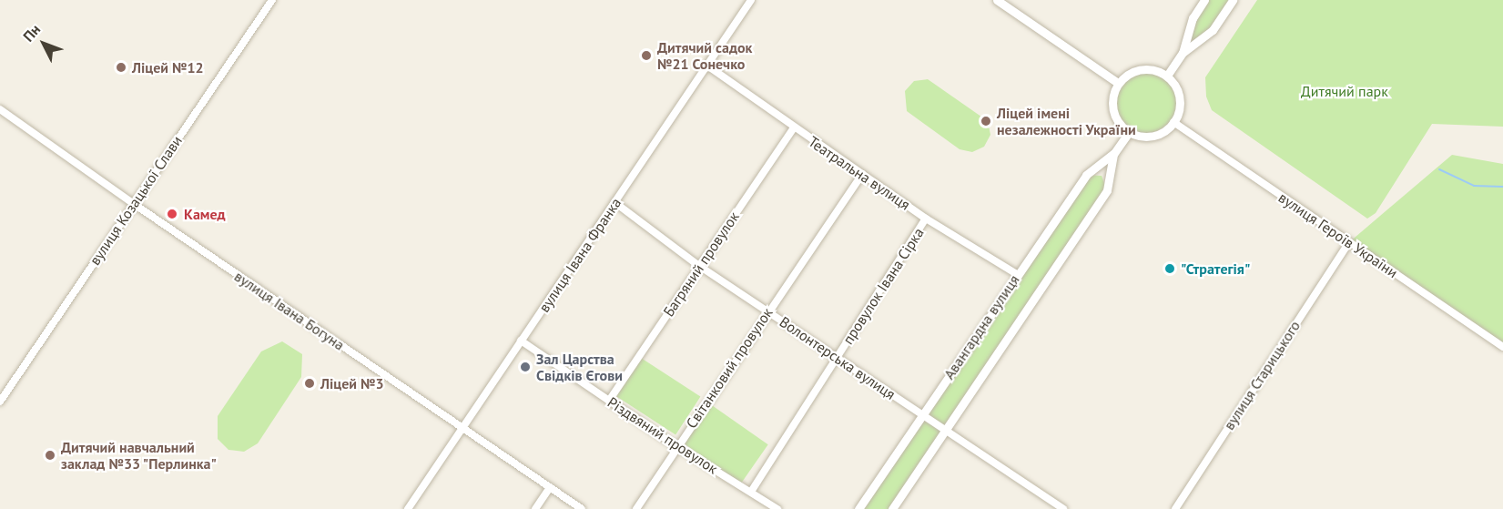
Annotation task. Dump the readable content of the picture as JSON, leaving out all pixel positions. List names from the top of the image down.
{
  "streets": {
    "street": [
      "Театральна вулиця",
      "вулиця Козацької Слави",
      "вулиця Героїв України",
      "вулиця Івана Франка",
      "Багряний провулок",
      "провулок Івана Сірка",
      "вулиця Івана Богуна",
      "Авангардна вулиця",
      "Волонтерська вулиця",
      "Світанковий провулок",
      "вулиця Старицького",
      "Різдвяний провулок"
    ]
  },
  "crossings": [
    ["Театральна вулиця", "вулиця Івана Франка"],
    ["Театральна вулиця", "Багряний провулок"],
    ["Театральна вулиця", "провулок Івана Сірка"],
    ["Театральна вулиця", "Авангардна вулиця"],
    ["Театральна вулиця", "Світанковий провулок"],
    ["вулиця Козацької Слави", "вулиця Івана Богуна"],
    ["вулиця Героїв України", "Авангардна вулиця"],
    ["вулиця Героїв України", "вулиця Старицького"],
    ["вулиця Івана Франка", "вулиця Івана Богуна"],
    ["вулиця Івана Франка", "Волонтерська вулиця"],
    ["вулиця Івана Франка", "Різдвяний провулок"],
    ["Багряний провулок", "Волонтерська вулиця"],
    ["Багряний провулок", "Різдвяний провулок"],
    ["провулок Івана Сірка", "Волонтерська вулиця"],
    ["провулок Івана Сірка", "Різдвяний провулок"],
    ["Авангардна вулиця", "Волонтерська вулиця"],
    ["Волонтерська вулиця", "Світанковий провулок"],
    ["Світанковий провулок", "Різдвяний провулок"]
  ],
  "parks": ["Дитячий парк"],
  "places": [
    "Дитячий садок №21 Сонечко",
    "Ліцей №12",
    "Ліцей імені незалежності України",
    "Камед",
    "\"Стратегія\"",
    "Зал Царства Свідків Єгови",
    "Ліцей №3",
    "Дитячий навчальний заклад №33 \"Перлинка\""
  ],
  "north": "top left"
}
